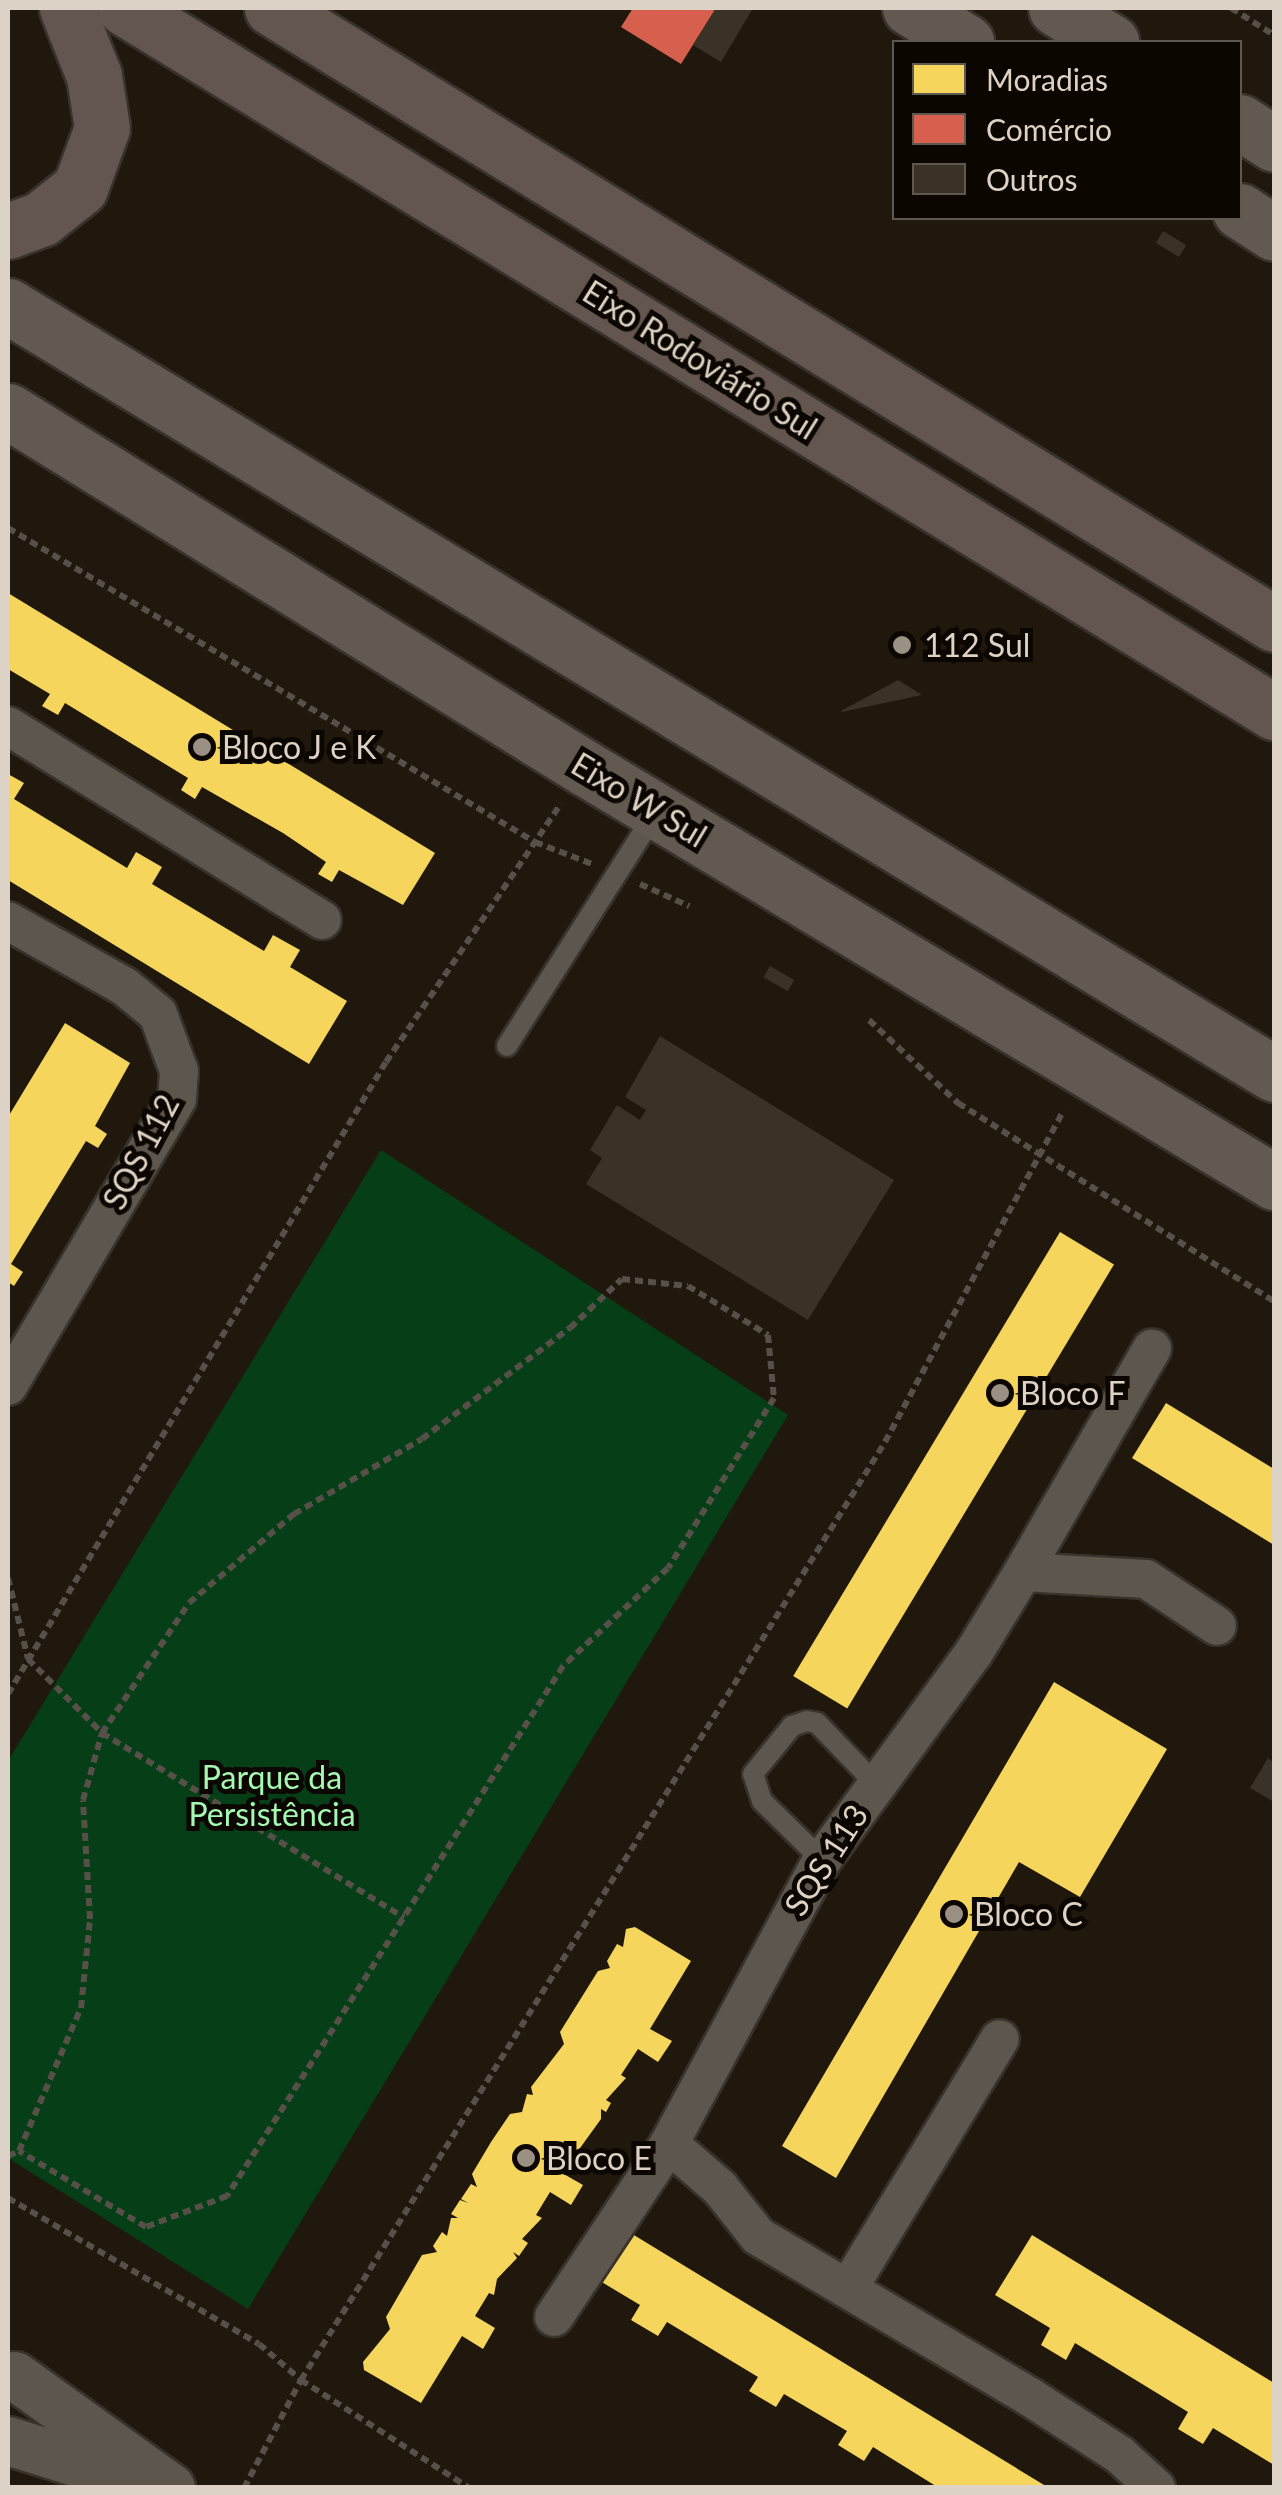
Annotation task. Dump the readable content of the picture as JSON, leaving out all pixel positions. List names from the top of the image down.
{
  "streets": {
    "highway": ["Eixo Rodoviário Sul"],
    "main road": ["Eixo W Sul"],
    "street": ["SQS 112", "SQS 113"]
  },
  "parks": ["Parque da Persistência"],
  "places": [
    "112 Sul",
    "Bloco J e K",
    "Bloco F",
    "Bloco C",
    "Bloco E"
  ],
  "legend": ["Moradias", "Comércio", "Outros"]
}
